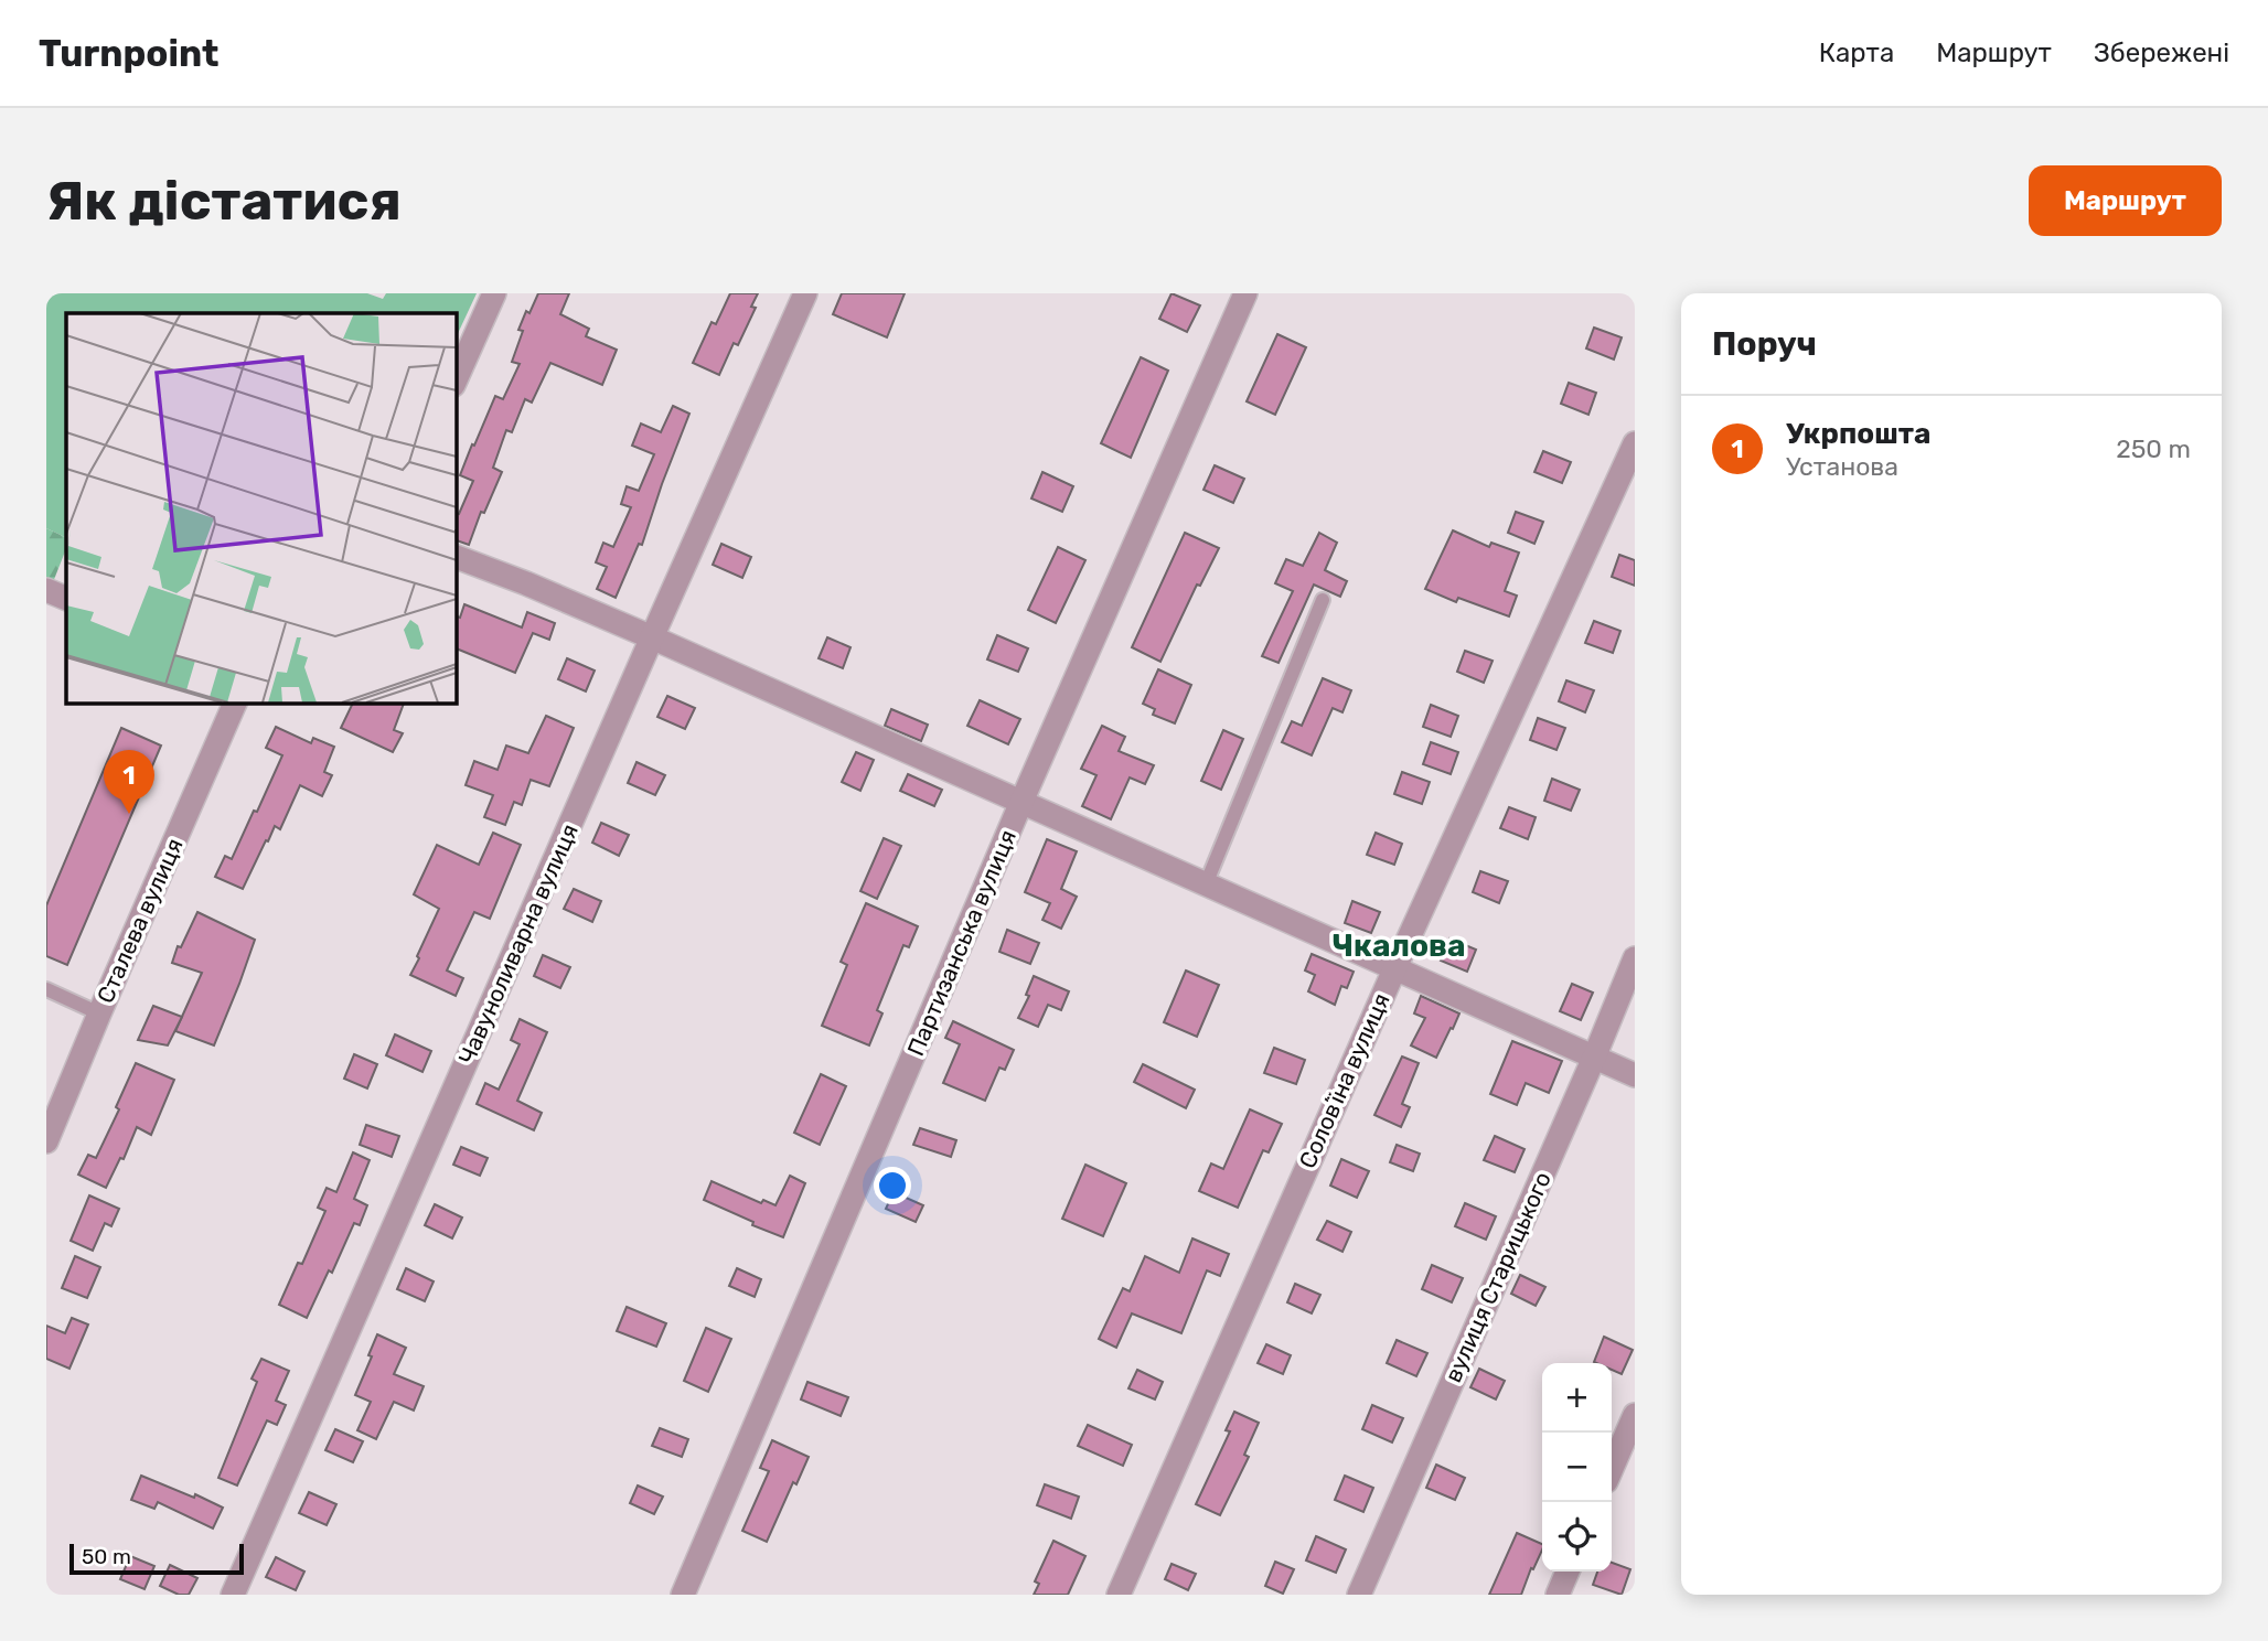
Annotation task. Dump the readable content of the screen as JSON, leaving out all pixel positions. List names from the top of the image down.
{
  "streets": {
    "street": [
      "Сталева вулиця",
      "Партизанська вулиця",
      "Чавуноливарна вулиця",
      "Соловʼїна вулиця",
      "вулиця Старицького"
    ]
  },
  "districts": ["Чкалова"],
  "scale_bar": "50 m",
  "page": {
    "header": "Turnpoint",
    "nav": ["Карта", "Маршрут", "Збережені"],
    "buttons": "Маршрут",
    "title": "Як дістатися",
    "heading": "Поруч",
    "list": [
      {
        "mark": "1",
        "name": "Укрпошта",
        "note": "Установа",
        "value": "250 m"
      }
    ],
    "pins": "1",
    "map_buttons": ["+", "−"],
    "scale": "50 m"
  }
}
